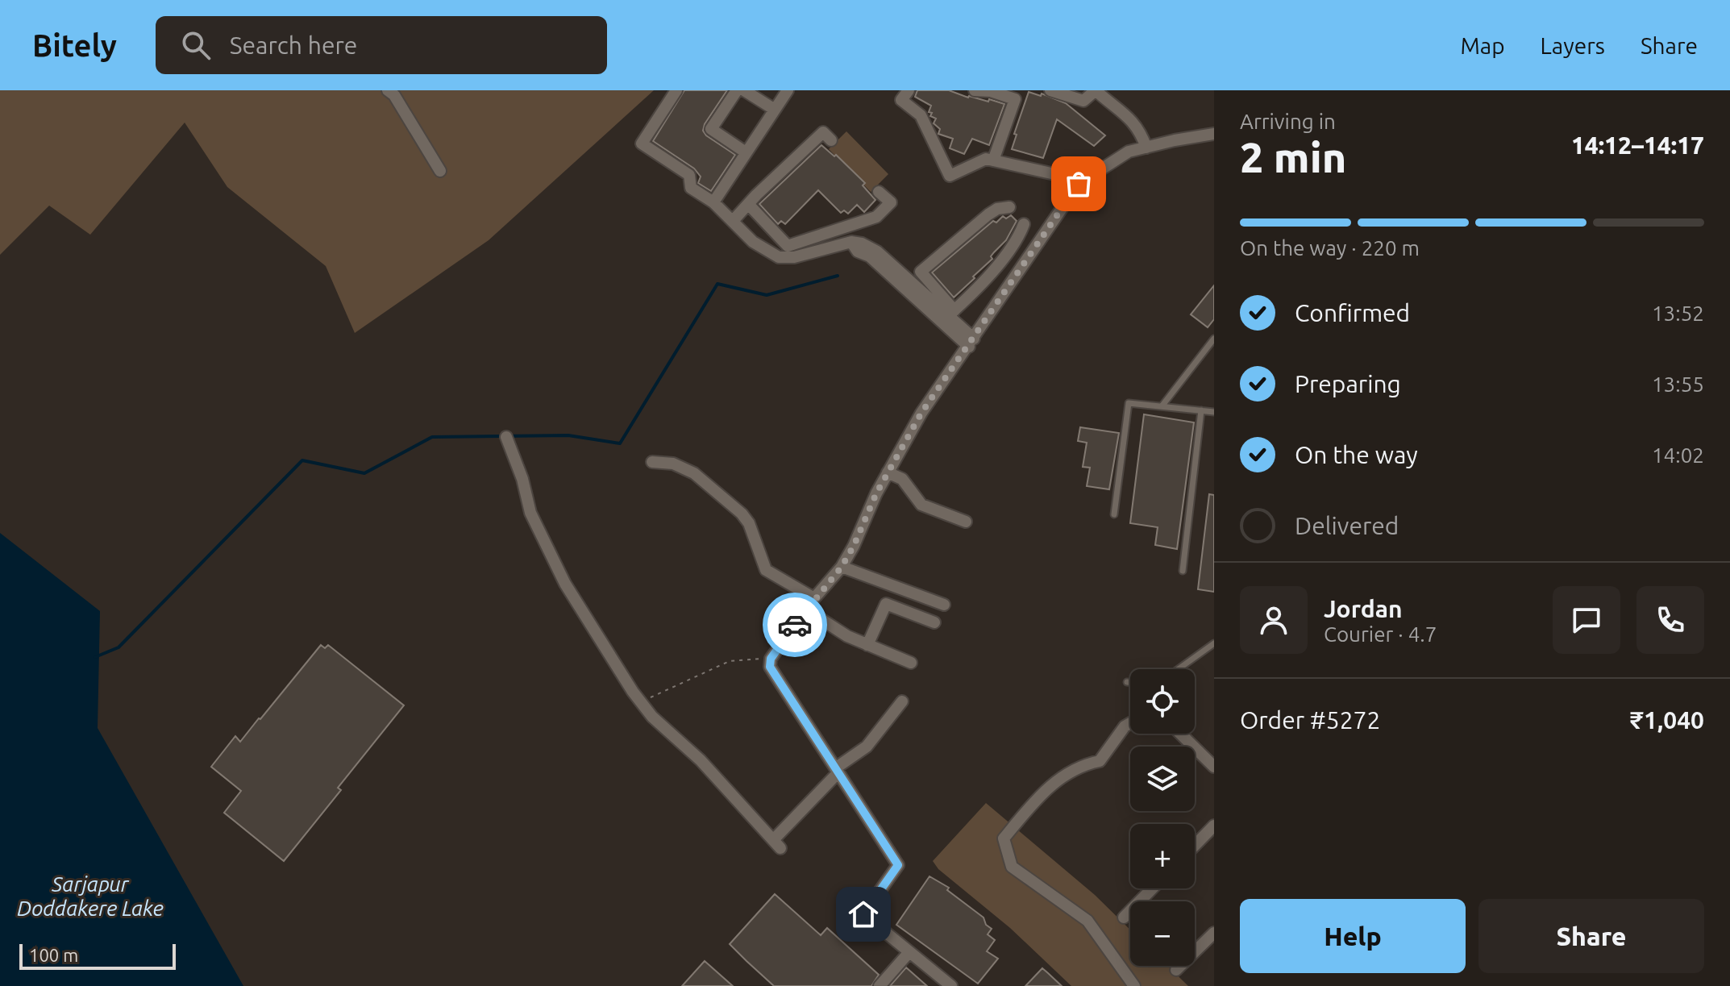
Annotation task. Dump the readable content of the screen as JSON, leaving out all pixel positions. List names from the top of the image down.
{
  "water": ["Sarjapur Doddakere Lake"],
  "scale_bar": "100 m",
  "page": {
    "header": "Bitely",
    "search": "Search here",
    "nav": ["Map", "Layers", "Share"],
    "heading": ["2 min", "Arriving in", "14:12–14:17"],
    "panel": [
      "Jordan",
      "Courier · 4.7",
      "Order #5272",
      "₹1,040"
    ],
    "bar": "On the way · 220 m",
    "list": [
      ["Confirmed", "13:52"],
      ["Preparing", "13:55"],
      ["On the way", "14:02"],
      "Delivered"
    ],
    "map_buttons": ["+", "−"],
    "buttons": ["Help", "Share"],
    "scale": "100 m"
  }
}
